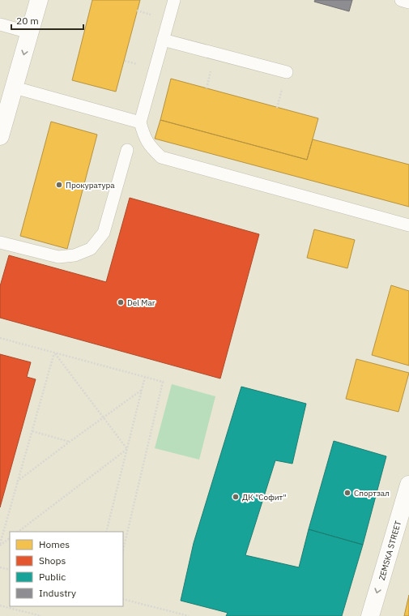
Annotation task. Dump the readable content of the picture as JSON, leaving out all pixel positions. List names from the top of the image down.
{
  "streets": {
    "street": ["ZEMSKA STREET"]
  },
  "one_way": ["ZEMSKA STREET"],
  "places": [
    "Прокуратура",
    "Del Mar",
    "Спортзал",
    "ДК \"Софит\""
  ],
  "legend": [
    "Homes",
    "Shops",
    "Public",
    "Industry"
  ],
  "scale_bar": "20 m"
}
